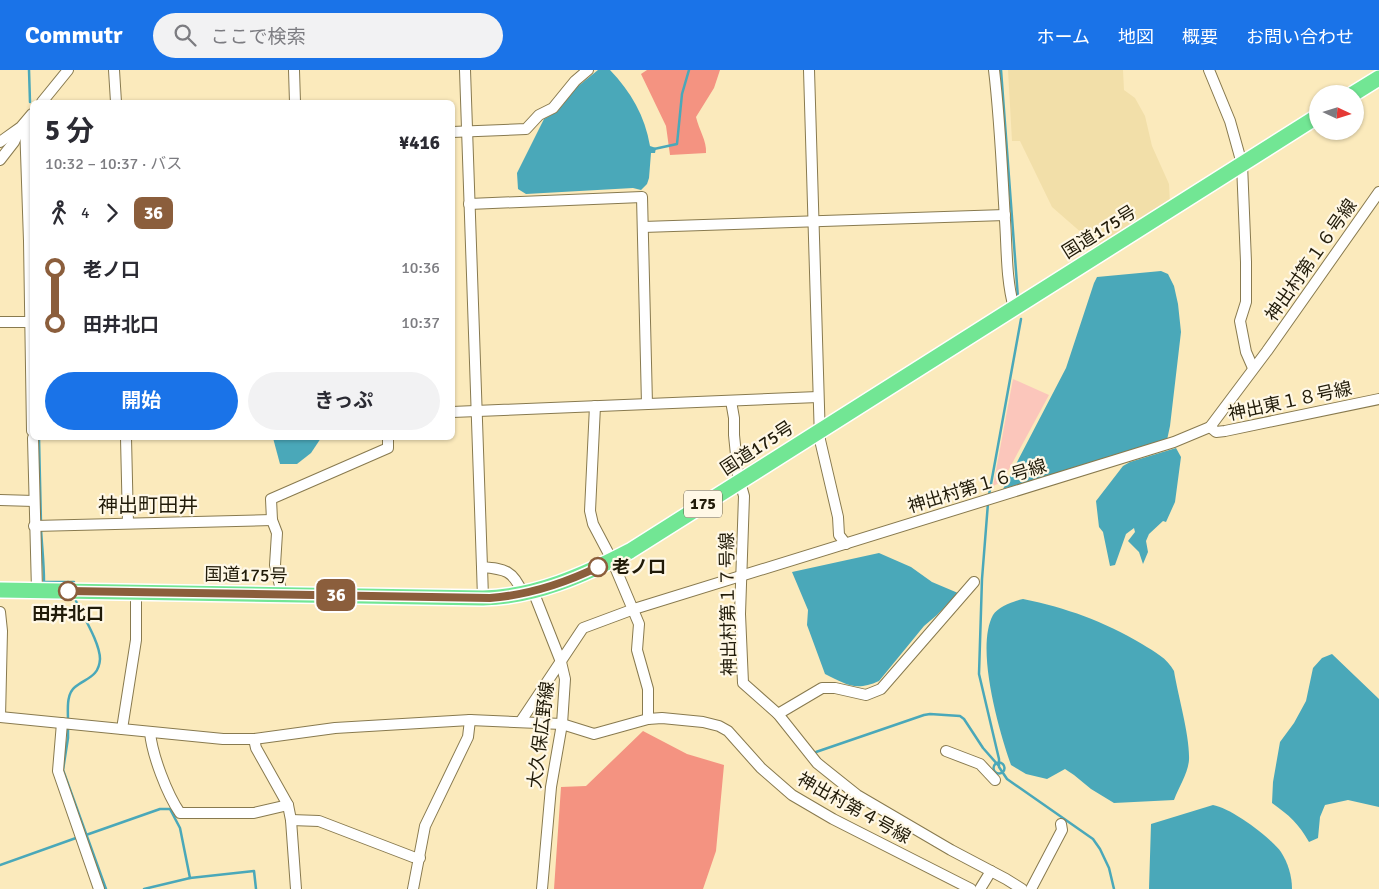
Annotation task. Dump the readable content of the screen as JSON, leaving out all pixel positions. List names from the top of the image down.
{
  "streets": {
    "highway": ["国道175号", "175"],
    "street": [
      "神出村第１６号線",
      "神出東１８号線",
      "神出村第１７号線",
      "大久保広野線",
      "神出村第４号線"
    ]
  },
  "crossings": [
    ["国道175号", "神出村第１７号線"],
    ["国道175号", "大久保広野線"],
    ["神出村第１６号線", "神出東１８号線"],
    ["神出村第１６号線", "神出村第１７号線"],
    ["神出村第１６号線", "大久保広野線"],
    ["神出村第１６号線", "神出村第４号線"],
    ["大久保広野線", "神出村第４号線"]
  ],
  "districts": ["神出町田井"],
  "places": ["老ノ口", "田井北口"],
  "lines": ["bus line 36"],
  "north": "right",
  "page": {
    "header": "Commutr",
    "search": "ここで検索",
    "nav": [
      "ホーム",
      "地図",
      "概要",
      "お問い合わせ"
    ],
    "on_map": "36",
    "heading": ["5 分", "10:32 – 10:37 · バス", "¥416"],
    "legs": ["4", "36"],
    "list": [
      {
        "name": "老ノ口",
        "value": "10:36"
      },
      {
        "name": "田井北口",
        "value": "10:37"
      }
    ],
    "buttons": ["開始", "きっぷ"]
  }
}
